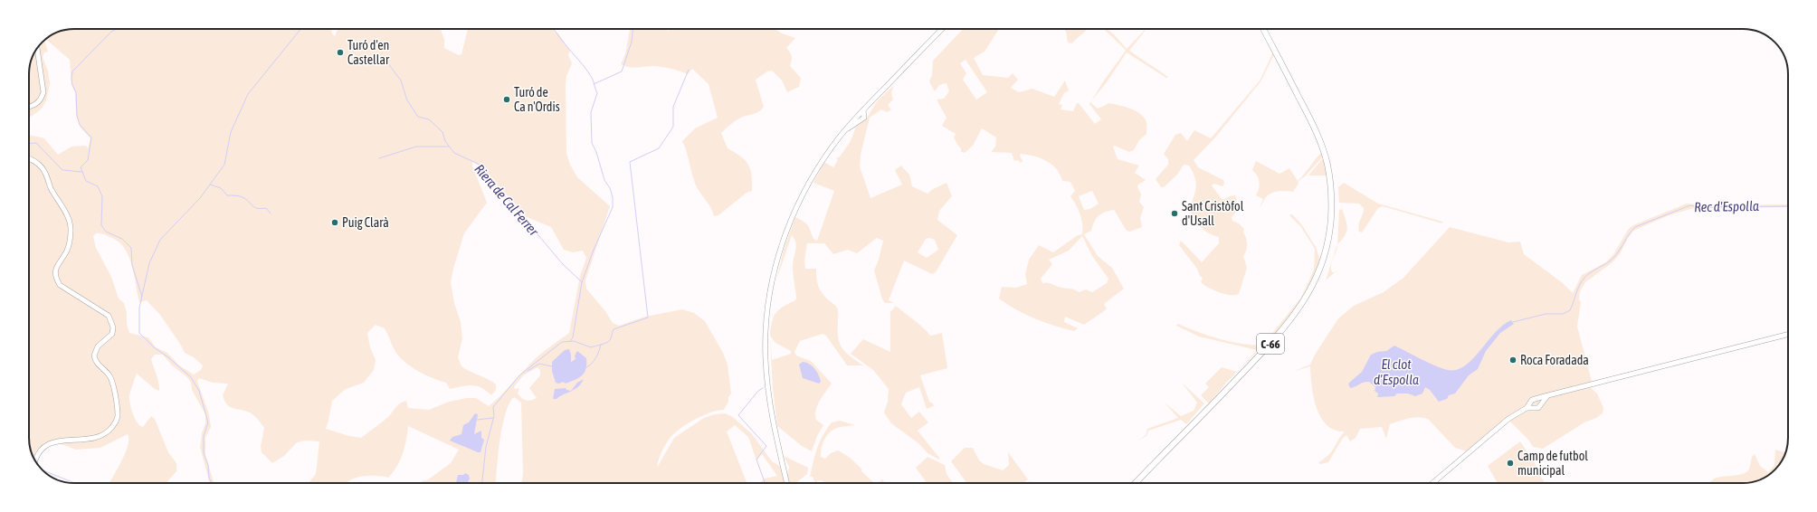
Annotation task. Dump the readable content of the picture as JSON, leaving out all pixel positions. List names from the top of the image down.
{
  "streets": {
    "highway": ["C-66"]
  },
  "water": ["Riera de Cal Ferrer", "Rec d'Espolla", "El clot d'Espolla"],
  "places": [
    "Turó d'en Castellar",
    "Turó de Ca n'Ordis",
    "Sant Cristòfol d'Usall",
    "Puig Clarà",
    "Roca Foradada",
    "Camp de futbol municipal"
  ]
}
